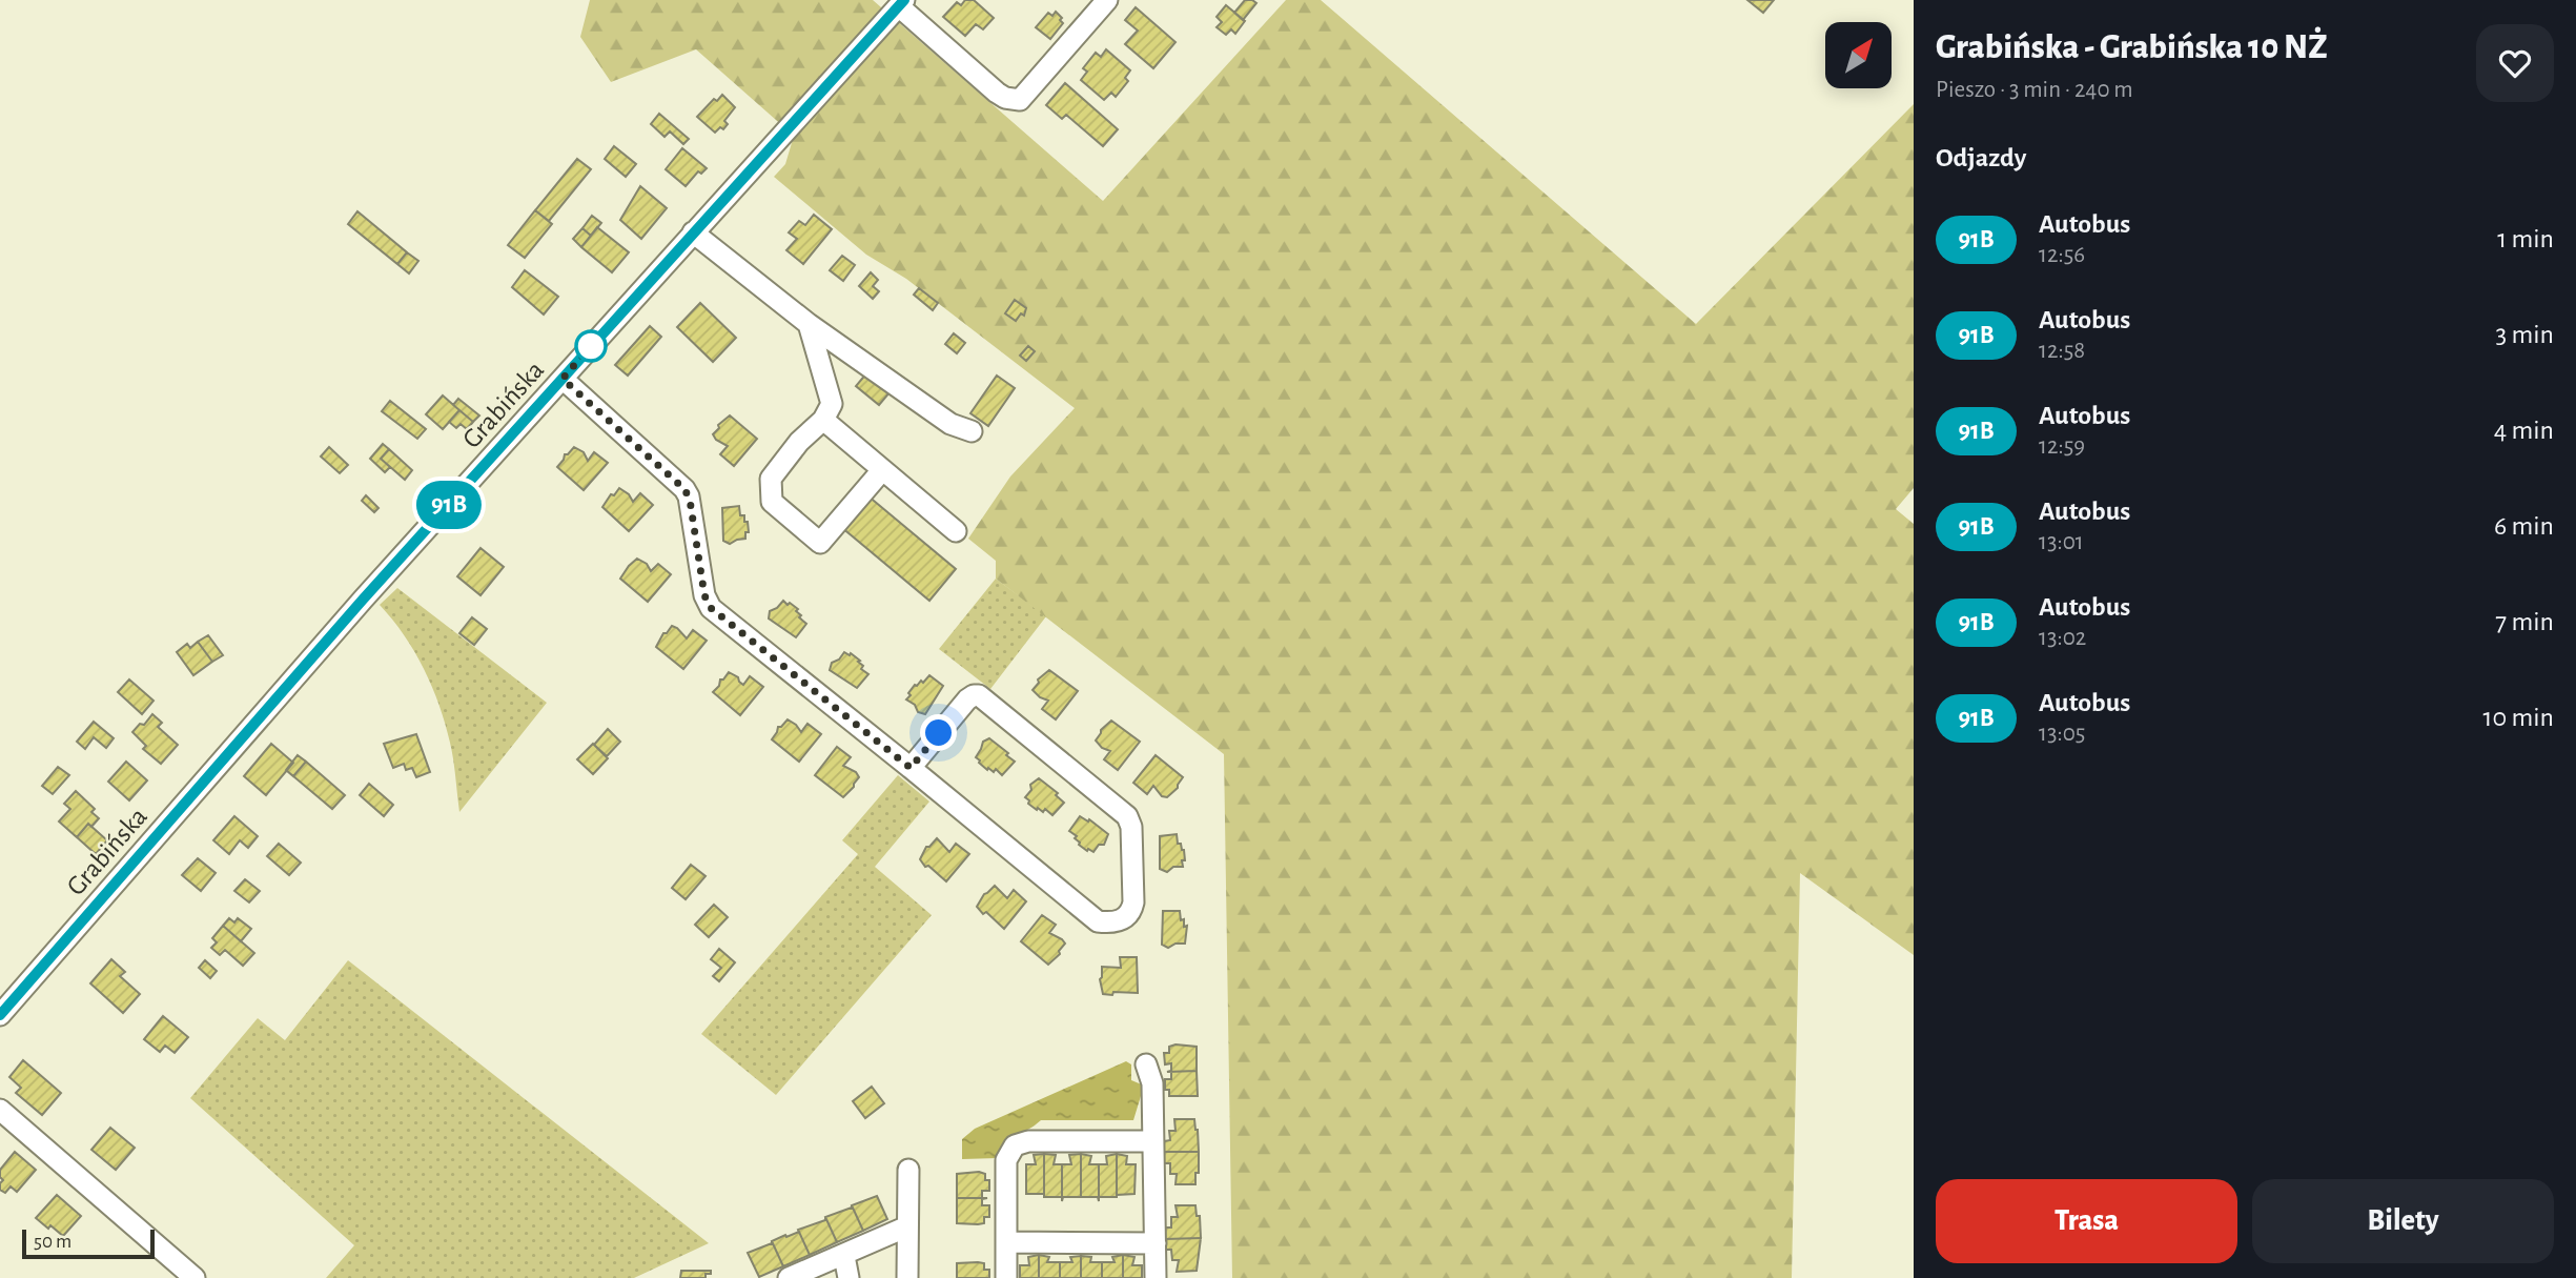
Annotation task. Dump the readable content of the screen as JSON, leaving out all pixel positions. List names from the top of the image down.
{
  "streets": {
    "street": ["Grabińska"]
  },
  "lines": ["bus line 91B"],
  "scale_bar": "50 m",
  "north": "top right",
  "page": {
    "on_map": "91B",
    "heading": [
      ["Grabińska - Grabińska 10 NŻ", "Pieszo · 3 min · 240 m"],
      "Odjazdy"
    ],
    "list": [
      {
        "mark": "91B",
        "name": "Autobus",
        "note": "12:56",
        "value": "1 min"
      },
      {
        "mark": "91B",
        "name": "Autobus",
        "note": "12:58",
        "value": "3 min"
      },
      {
        "mark": "91B",
        "name": "Autobus",
        "note": "12:59",
        "value": "4 min"
      },
      {
        "mark": "91B",
        "name": "Autobus",
        "note": "13:01",
        "value": "6 min"
      },
      {
        "mark": "91B",
        "name": "Autobus",
        "note": "13:02",
        "value": "7 min"
      },
      {
        "mark": "91B",
        "name": "Autobus",
        "note": "13:05",
        "value": "10 min"
      }
    ],
    "buttons": ["Trasa", "Bilety"],
    "scale": "50 m"
  }
}
